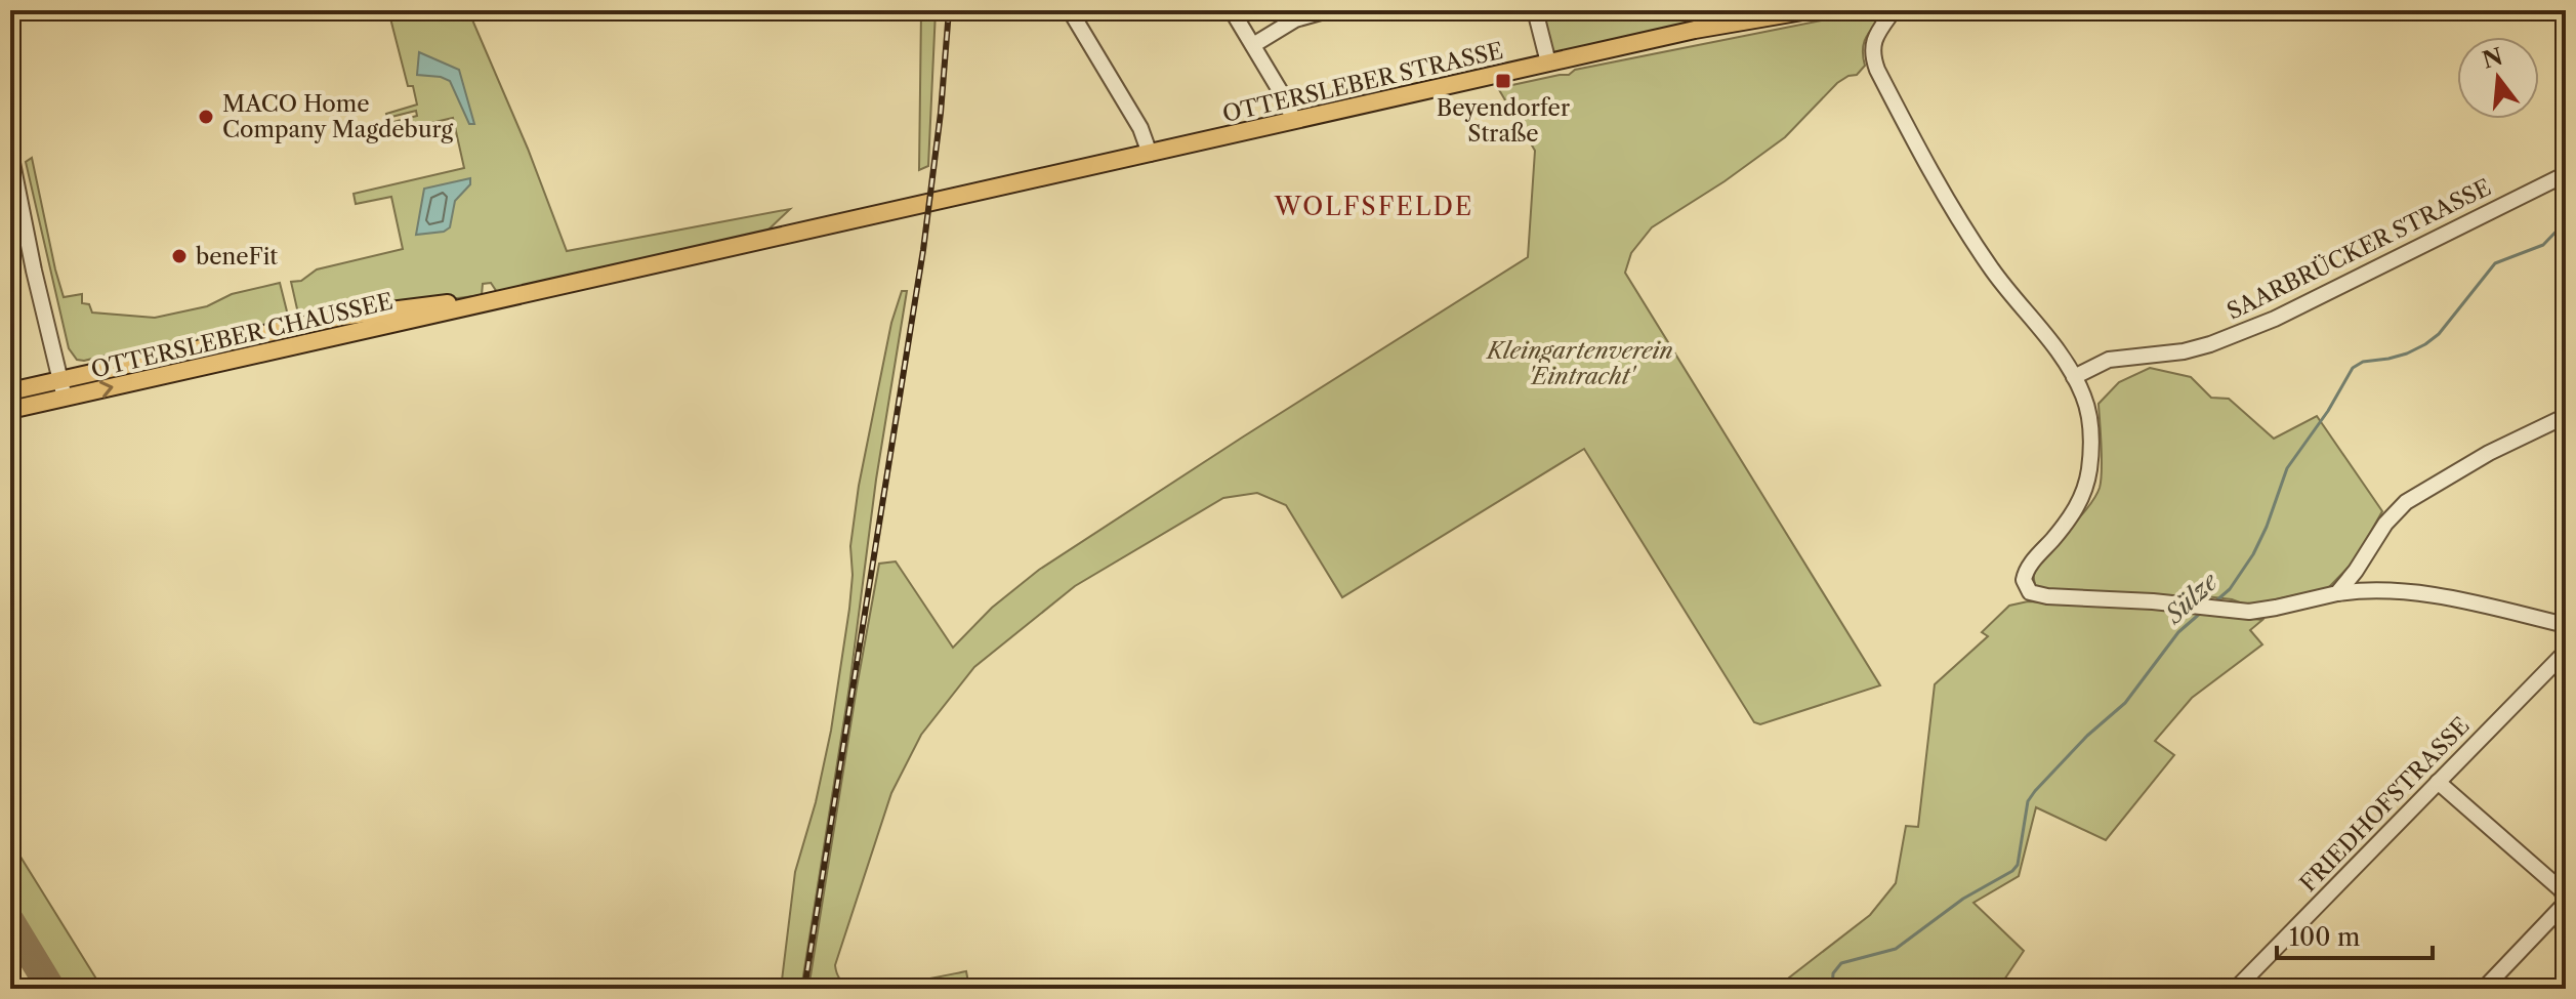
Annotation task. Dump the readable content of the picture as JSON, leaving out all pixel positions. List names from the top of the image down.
{
  "streets": {
    "main road": ["OTTERSLEBER STRASSE", "OTTERSLEBER CHAUSSEE"],
    "street": ["SAARBRÜCKER STRASSE", "FRIEDHOFSTRASSE"]
  },
  "crossings": [
    ["OTTERSLEBER STRASSE", "OTTERSLEBER CHAUSSEE"]
  ],
  "districts": ["WOLFSFELDE"],
  "water": ["Sülze"],
  "parks": ["Kleingartenverein 'Eintracht'"],
  "places": {
    "transit": ["Beyendorfer Straße"],
    "other": ["MACO Home Company Magdeburg", "beneFit"]
  },
  "scale_bar": "100 m",
  "north": "top"
}
